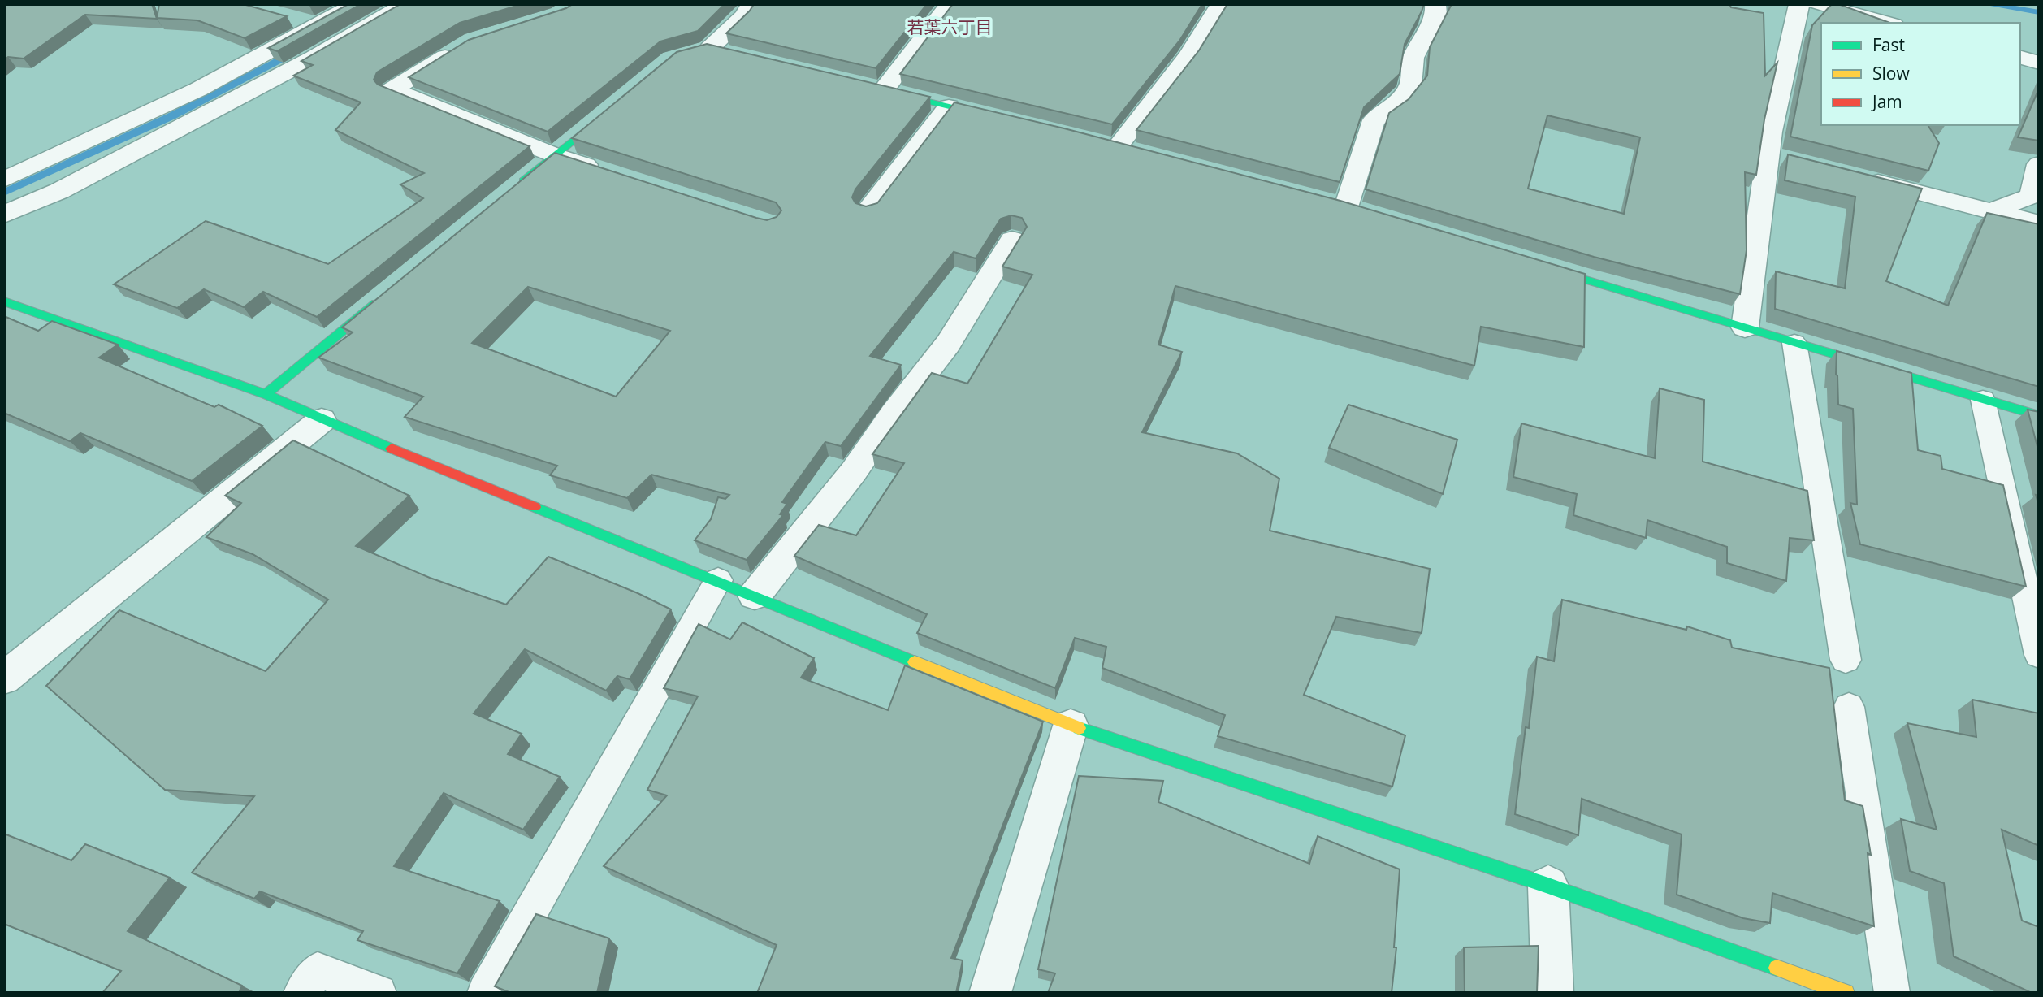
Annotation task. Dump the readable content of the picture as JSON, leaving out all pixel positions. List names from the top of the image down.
{
  "districts": ["若葉六丁目"],
  "legend": ["Fast", "Slow", "Jam"]
}
